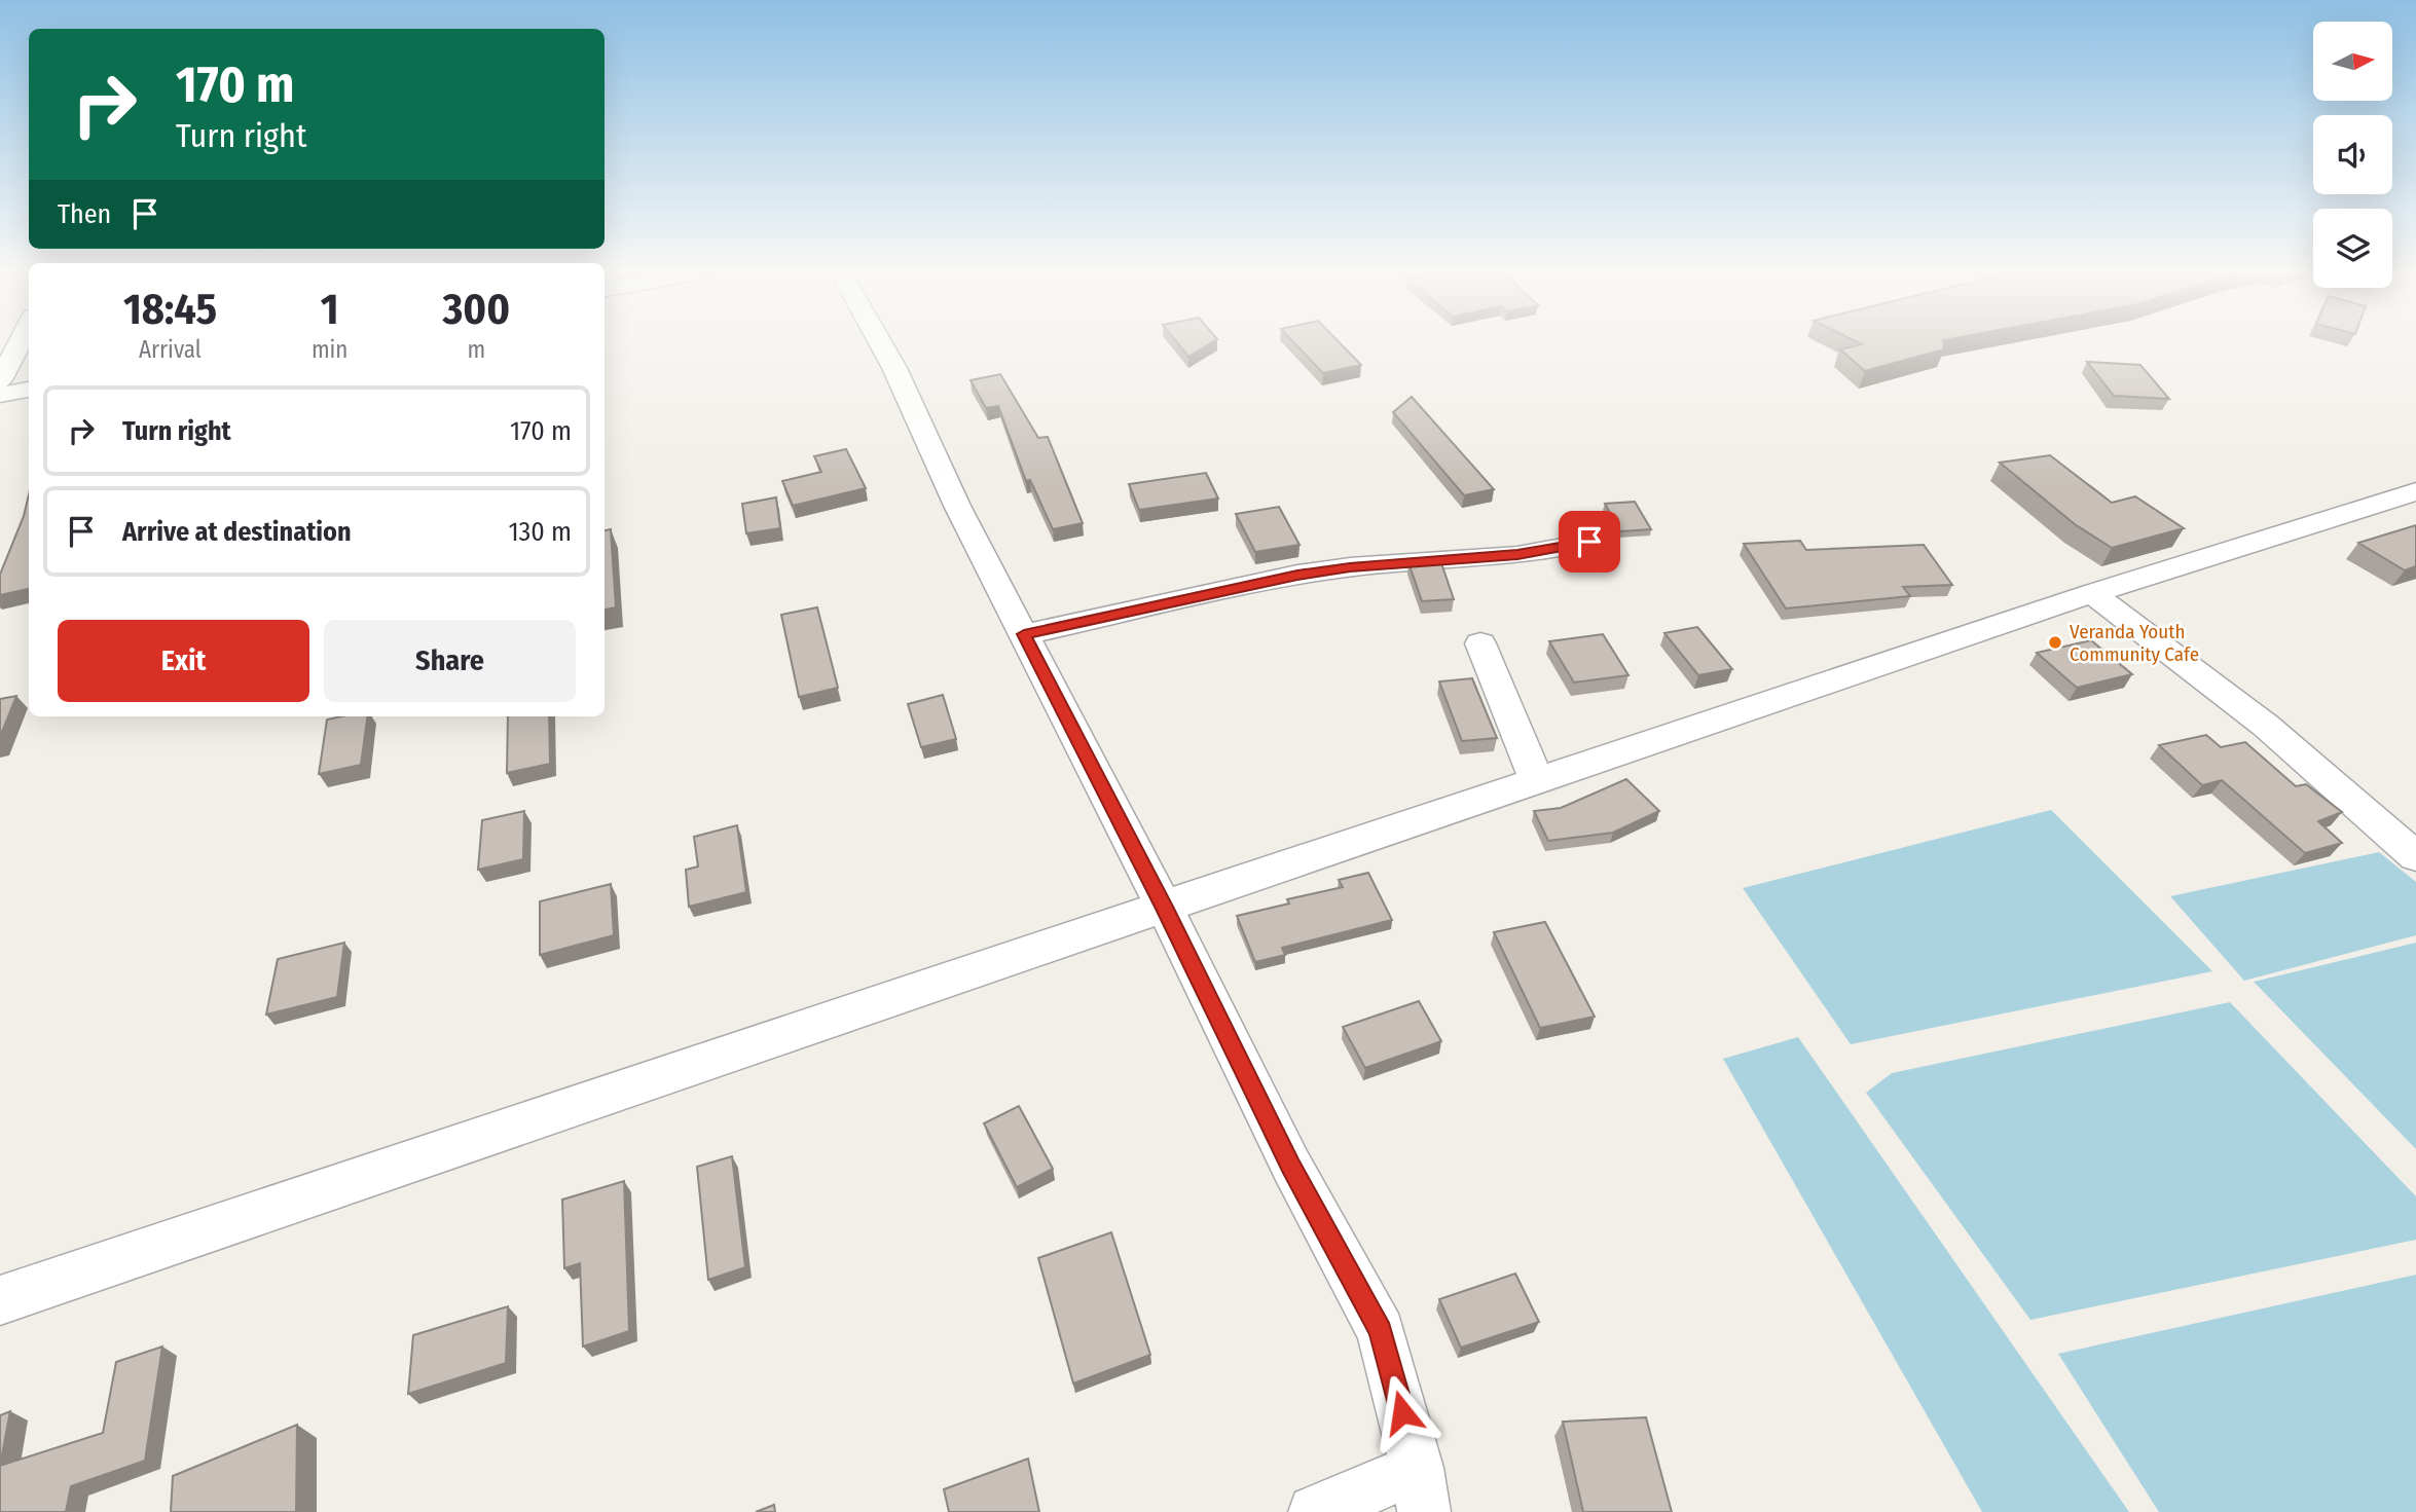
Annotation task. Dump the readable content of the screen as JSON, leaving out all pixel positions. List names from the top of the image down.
{
  "places": ["Veranda Youth Community Cafe"],
  "north": "right",
  "page": {
    "turn": ["170 m", "Turn right"],
    "then": "Then",
    "eta": [
      "18:45",
      "Arrival",
      "1",
      "min",
      "300",
      "m"
    ],
    "list": [
      {
        "name": "Turn right",
        "value": "170 m"
      },
      {
        "name": "Arrive at destination",
        "value": "130 m"
      }
    ],
    "buttons": ["Exit", "Share"]
  }
}
